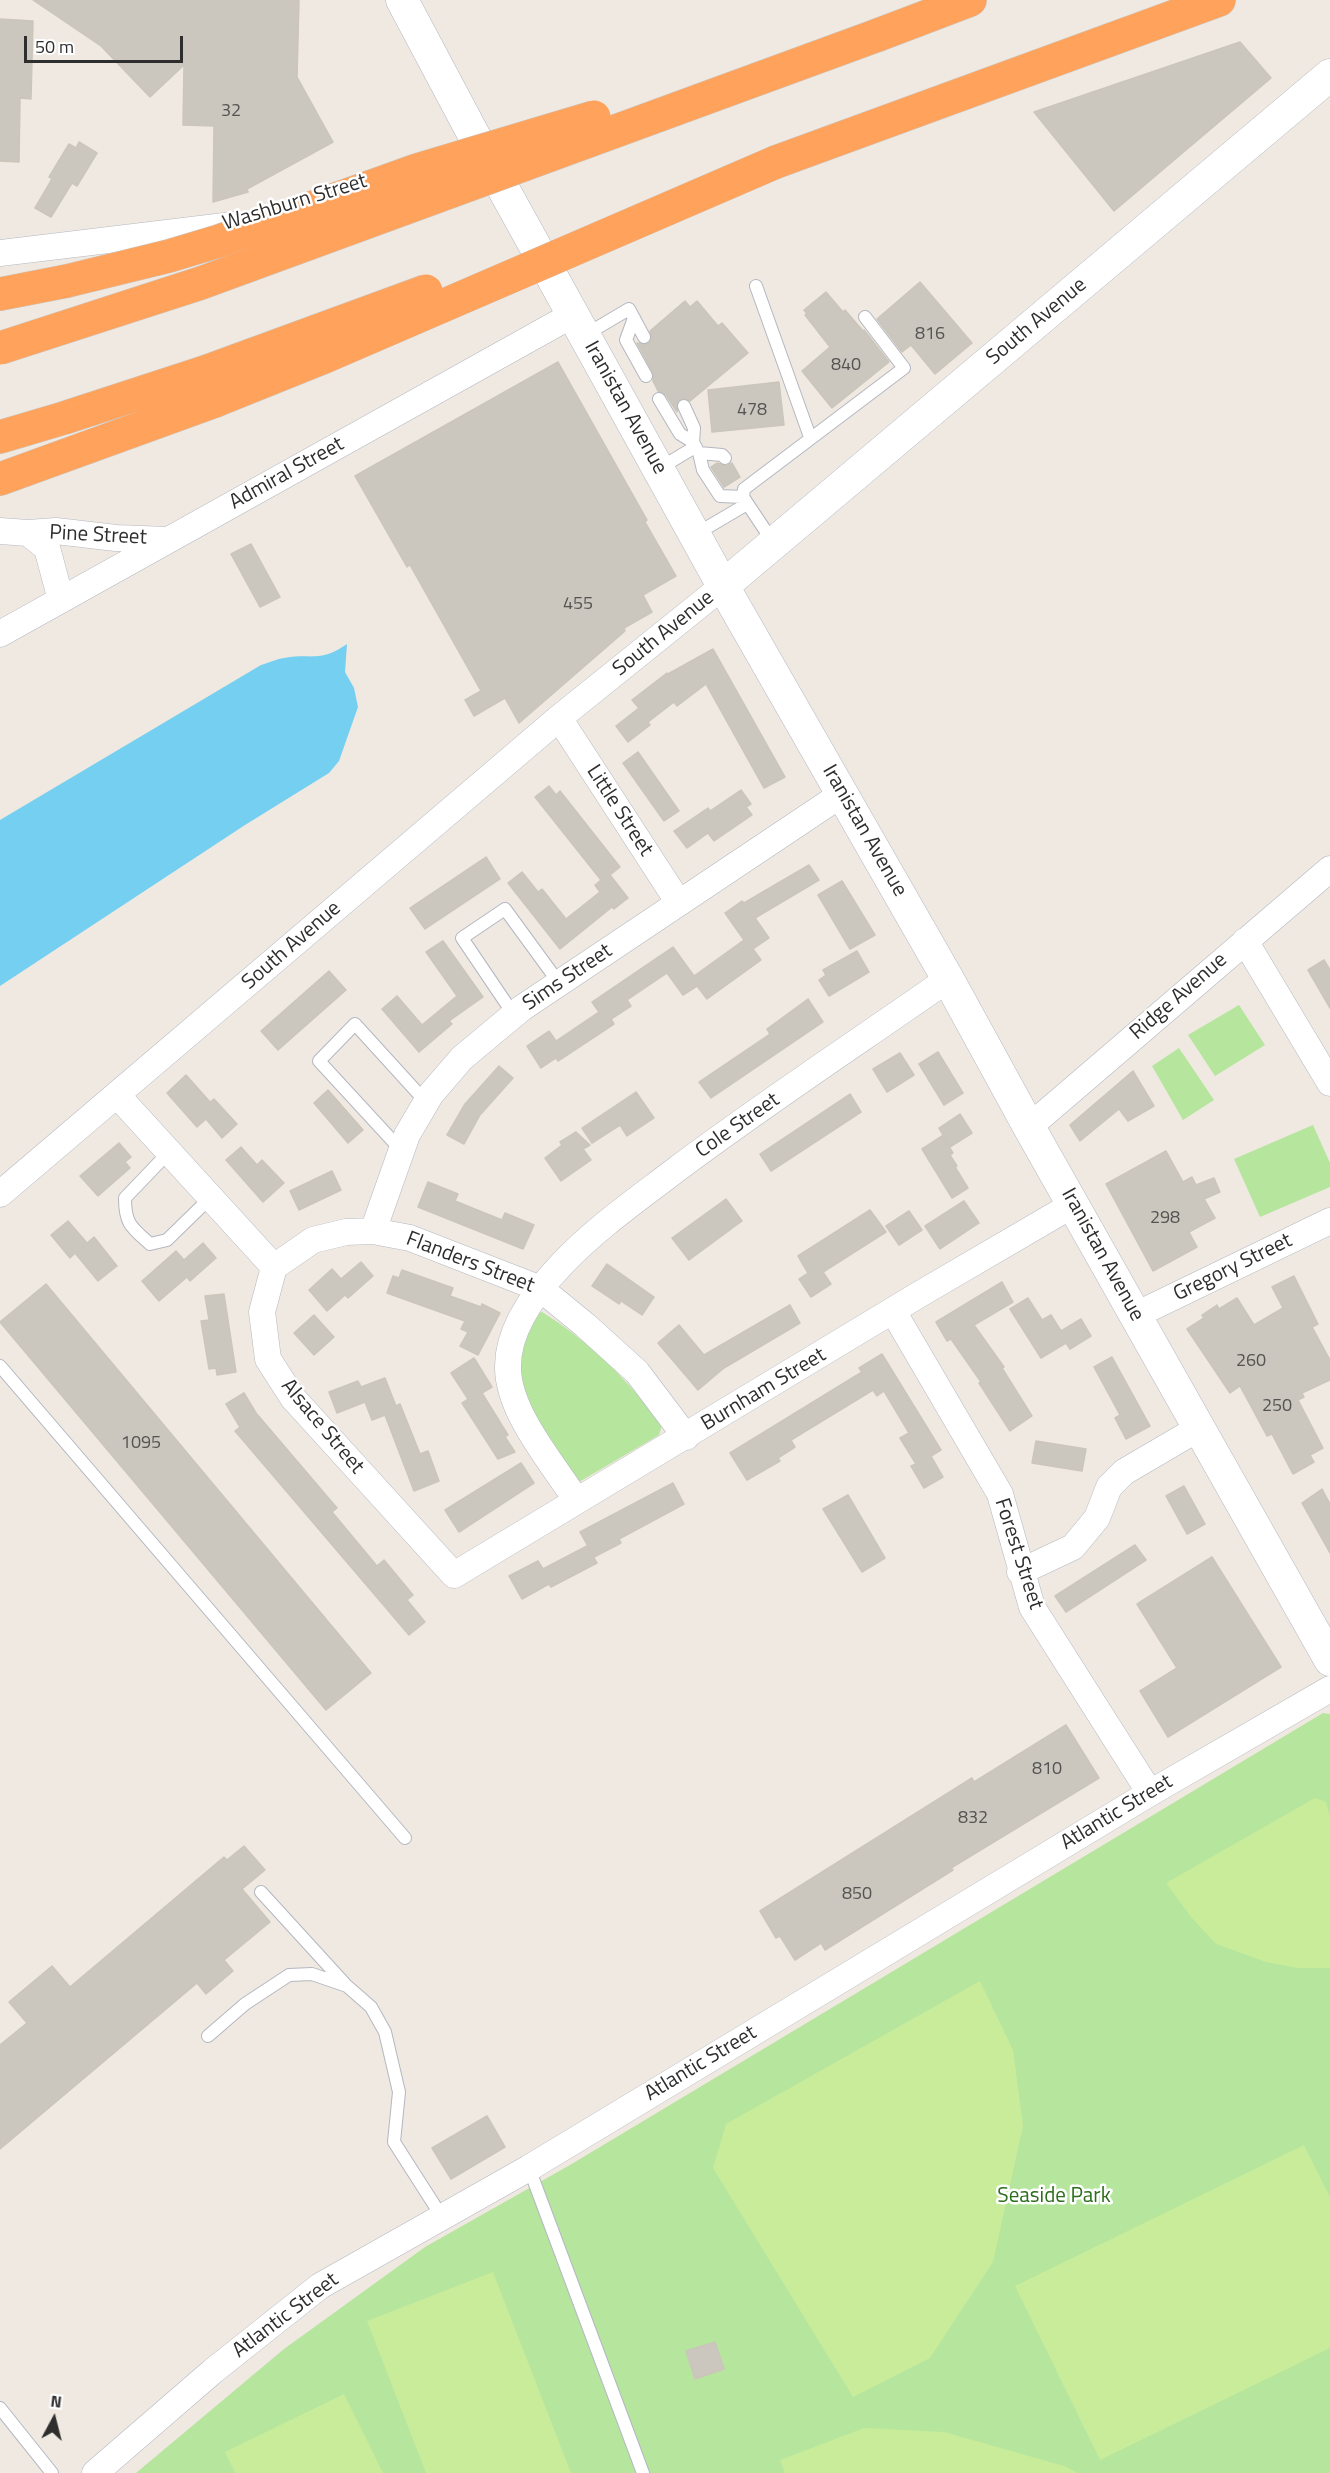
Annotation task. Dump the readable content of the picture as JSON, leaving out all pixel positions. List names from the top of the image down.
{
  "streets": {
    "street": [
      "Washburn Street",
      "South Avenue",
      "Iranistan Avenue",
      "Admiral Street",
      "Pine Street",
      "Little Street",
      "Sims Street",
      "Ridge Avenue",
      "Cole Street",
      "Flanders Street",
      "Gregory Street",
      "Burnham Street",
      "Alsace Street",
      "Forest Street",
      "Atlantic Street"
    ]
  },
  "crossings": [
    ["Washburn Street", "Iranistan Avenue"],
    ["South Avenue", "Iranistan Avenue"],
    ["South Avenue", "Little Street"],
    ["Iranistan Avenue", "Admiral Street"],
    ["Iranistan Avenue", "Sims Street"],
    ["Iranistan Avenue", "Ridge Avenue"],
    ["Iranistan Avenue", "Cole Street"],
    ["Iranistan Avenue", "Gregory Street"],
    ["Iranistan Avenue", "Burnham Street"],
    ["Admiral Street", "Pine Street"],
    ["Little Street", "Sims Street"],
    ["Sims Street", "Flanders Street"],
    ["Cole Street", "Flanders Street"],
    ["Cole Street", "Burnham Street"],
    ["Flanders Street", "Burnham Street"],
    ["Flanders Street", "Alsace Street"],
    ["Burnham Street", "Alsace Street"],
    ["Burnham Street", "Forest Street"],
    ["Forest Street", "Atlantic Street"]
  ],
  "parks": ["Seaside Park"],
  "house_numbers": [
    "32",
    "816",
    "840",
    "478",
    "455",
    "298",
    "260",
    "250",
    "1095",
    "810",
    "832",
    "850"
  ],
  "scale_bar": "50 m",
  "north": "top"
}
